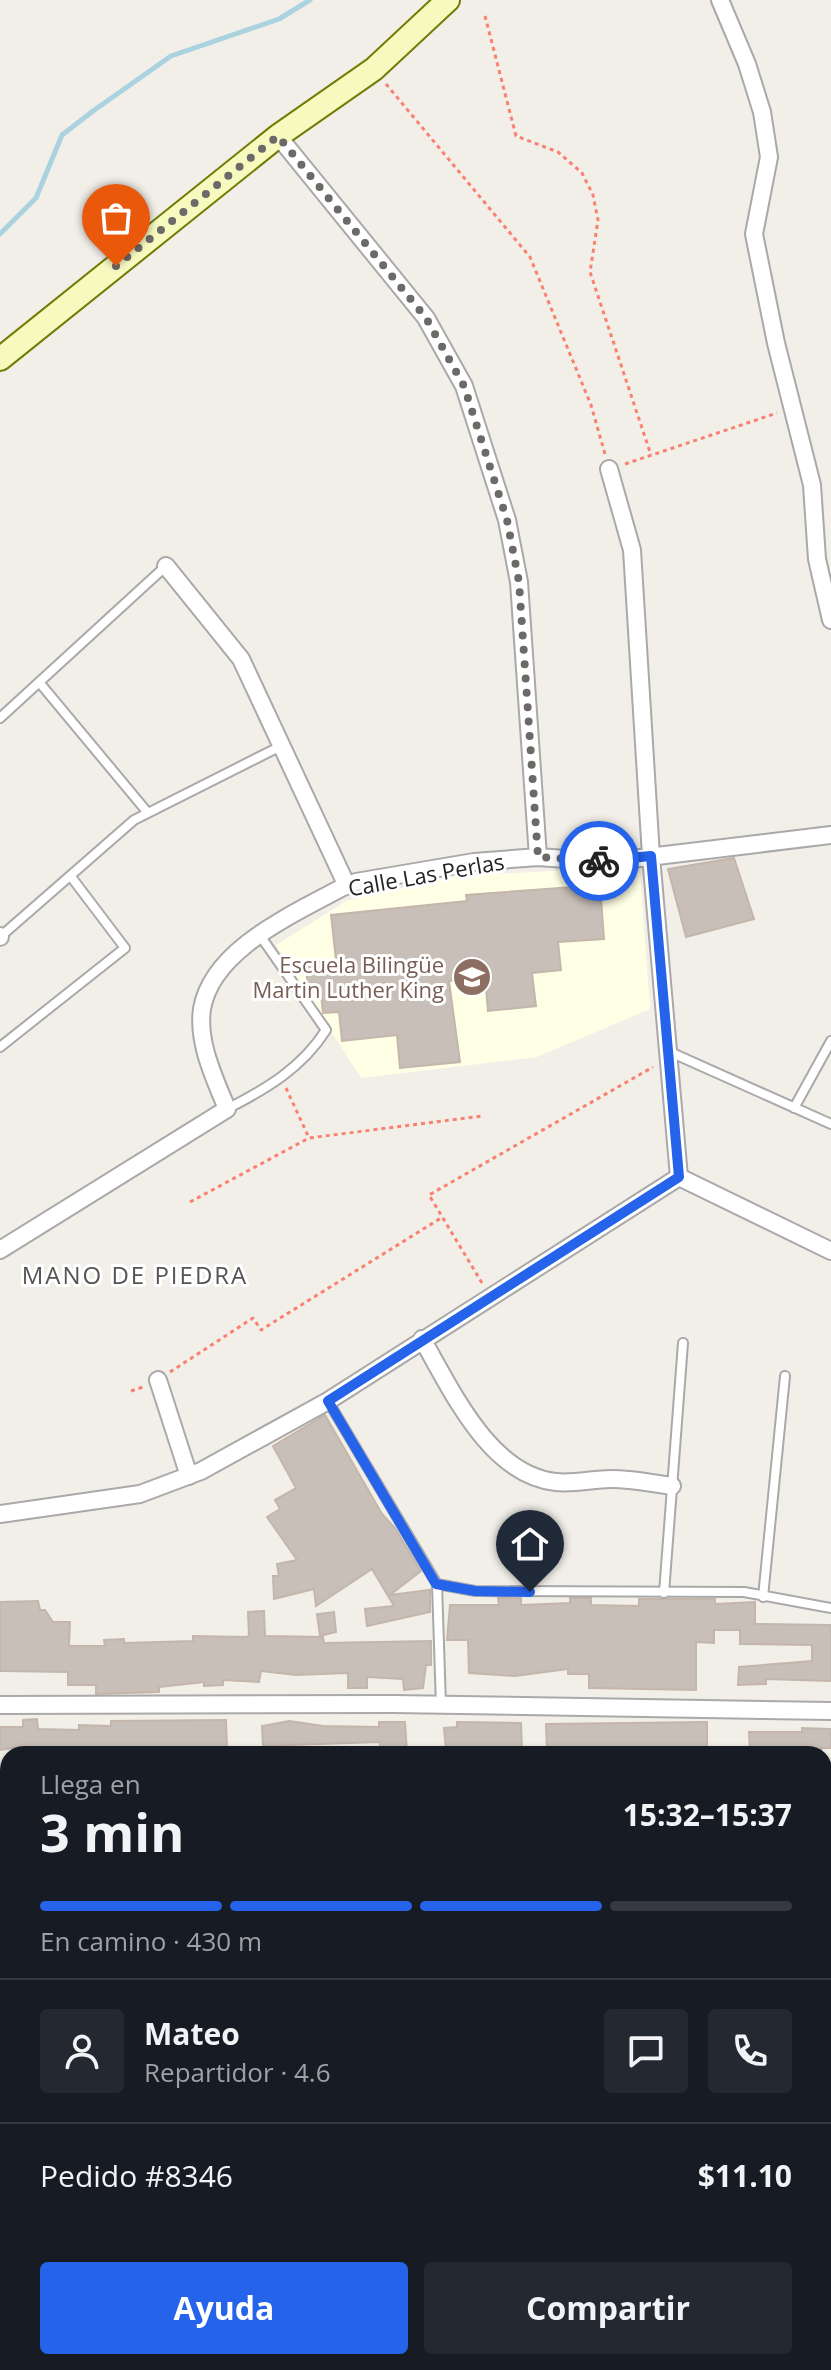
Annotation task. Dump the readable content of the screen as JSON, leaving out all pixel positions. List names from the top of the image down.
{
  "streets": {
    "street": ["Calle Las Perlas"]
  },
  "districts": ["MANO DE PIEDRA"],
  "places": {
    "school or university": ["Escuela Bilingüe Martin Luther King"]
  },
  "page": {
    "heading": ["3 min", "Llega en", "15:32–15:37"],
    "panel": [
      "Mateo",
      "Repartidor · 4.6",
      "Pedido #8346",
      "$11.10"
    ],
    "bar": "En camino · 430 m",
    "buttons": ["Ayuda", "Compartir"]
  }
}
